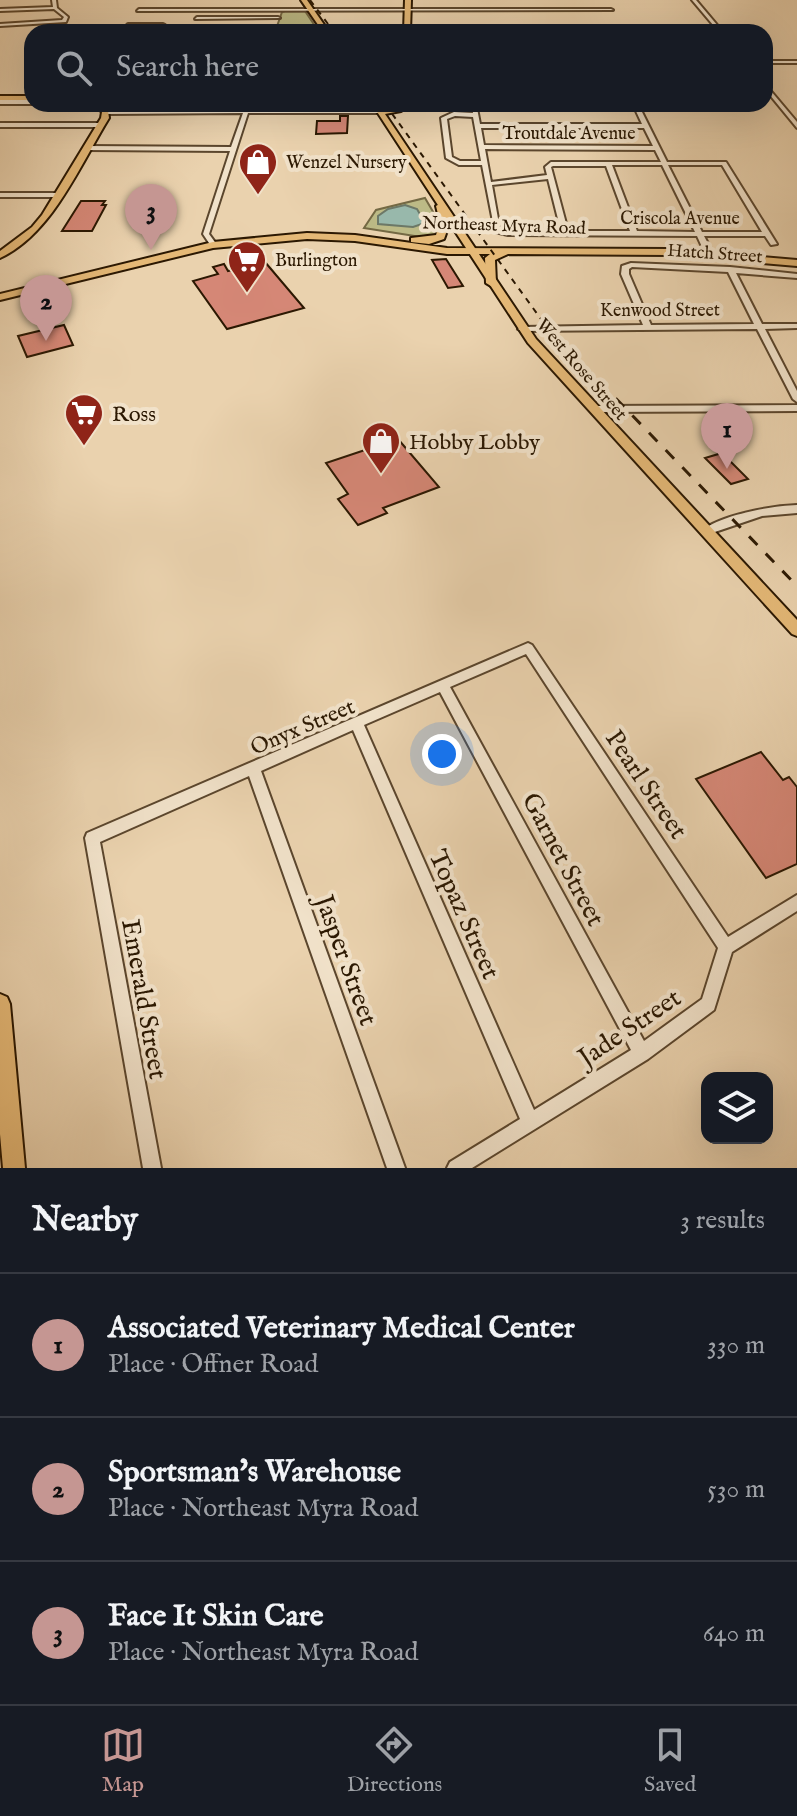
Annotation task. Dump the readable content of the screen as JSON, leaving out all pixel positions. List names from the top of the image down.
{
  "streets": {
    "highway": ["Northeast Myra Road"],
    "main road": ["West Rose Street"],
    "street": [
      "Troutdale Avenue",
      "Criscola Avenue",
      "Hatch Street",
      "Kenwood Street",
      "Onyx Street",
      "Pearl Street",
      "Garnet Street",
      "Topaz Street",
      "Jasper Street",
      "Emerald Street",
      "Jade Street"
    ]
  },
  "crossings": [
    ["Northeast Myra Road", "West Rose Street"],
    ["Hatch Street", "Kenwood Street"],
    ["Kenwood Street", "West Rose Street"],
    ["Onyx Street", "Pearl Street"],
    ["Onyx Street", "Garnet Street"],
    ["Onyx Street", "Topaz Street"],
    ["Onyx Street", "Jasper Street"],
    ["Onyx Street", "Emerald Street"],
    ["Pearl Street", "Jade Street"],
    ["Garnet Street", "Jade Street"],
    ["Topaz Street", "Jade Street"]
  ],
  "places": {
    "shop": ["Wenzel Nursery", "Hobby Lobby"],
    "supermarket": ["Burlington", "Ross"]
  },
  "page": {
    "search": "Search here",
    "pins": ["3", "2", "1"],
    "heading": ["Nearby", "3 results"],
    "list": [
      {
        "mark": "1",
        "name": "Associated Veterinary Medical Center",
        "note": "Place · Offner Road",
        "value": "330 m"
      },
      {
        "mark": "2",
        "name": "Sportsman's Warehouse",
        "note": "Place · Northeast Myra Road",
        "value": "530 m"
      },
      {
        "mark": "3",
        "name": "Face It Skin Care",
        "note": "Place · Northeast Myra Road",
        "value": "640 m"
      }
    ],
    "nav": ["Map", "Directions", "Saved"]
  }
}
